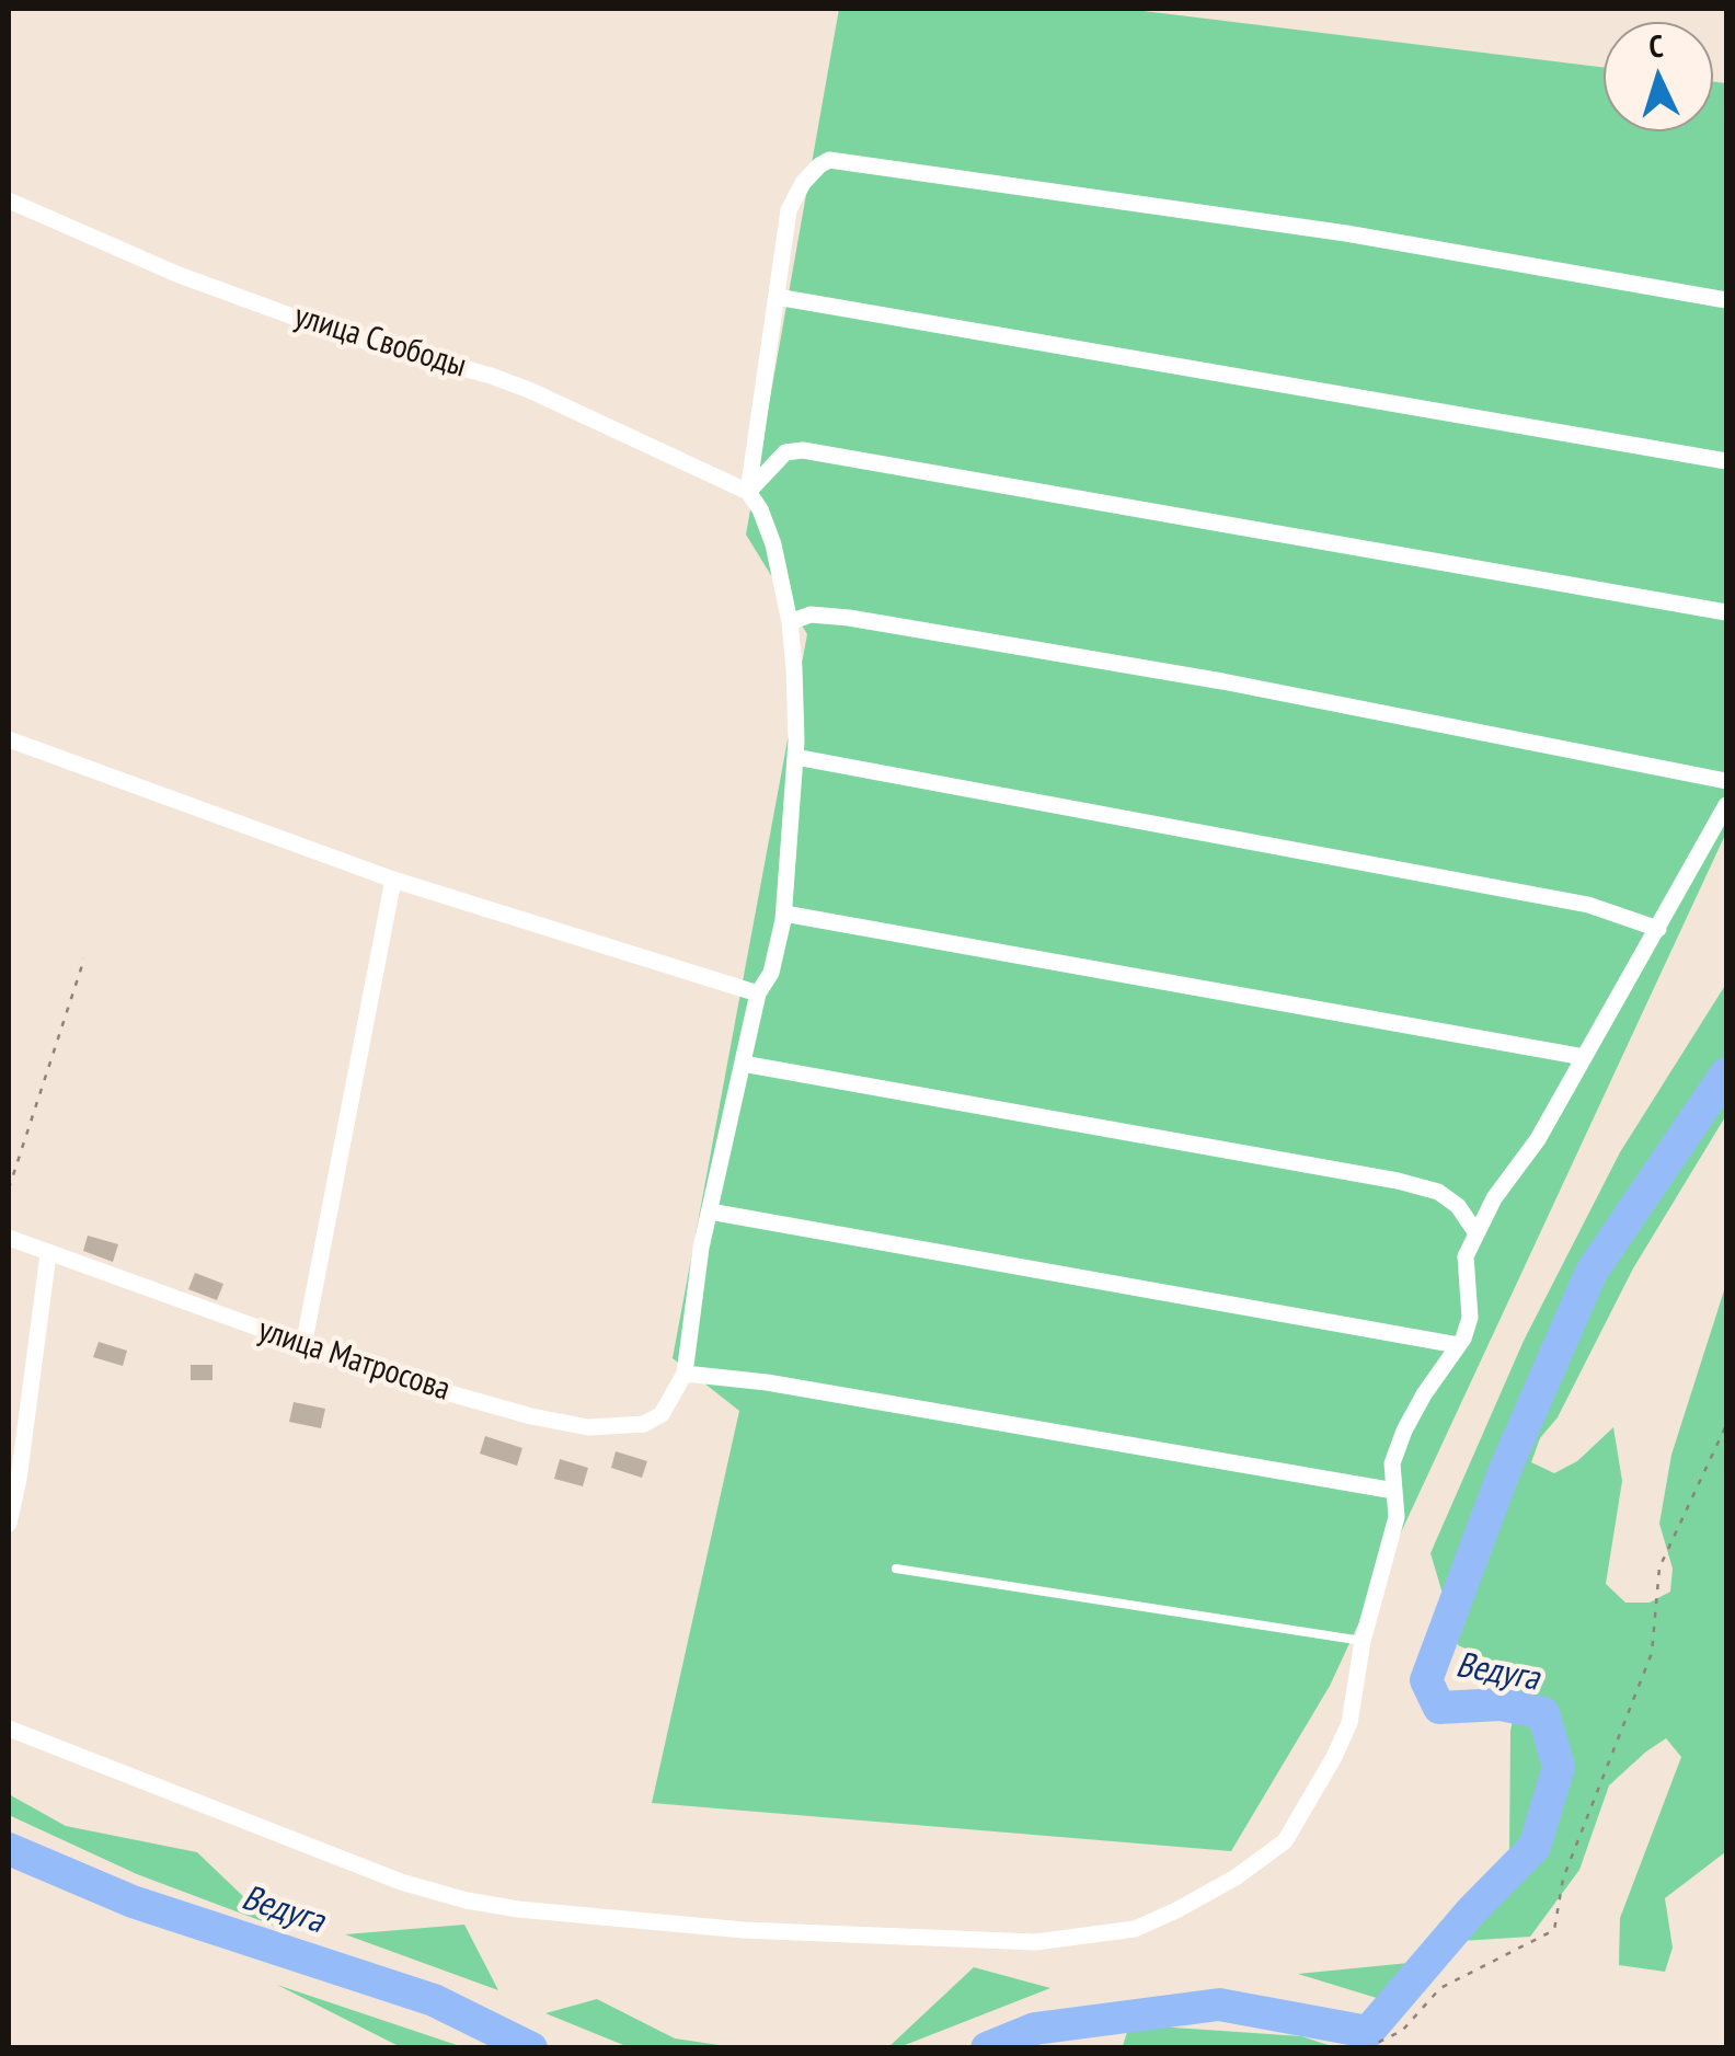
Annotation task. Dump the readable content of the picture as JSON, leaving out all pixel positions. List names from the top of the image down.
{
  "streets": {
    "street": ["улица Свободы", "улица Матросова"]
  },
  "water": ["Ведуга"],
  "north": "top"
}
